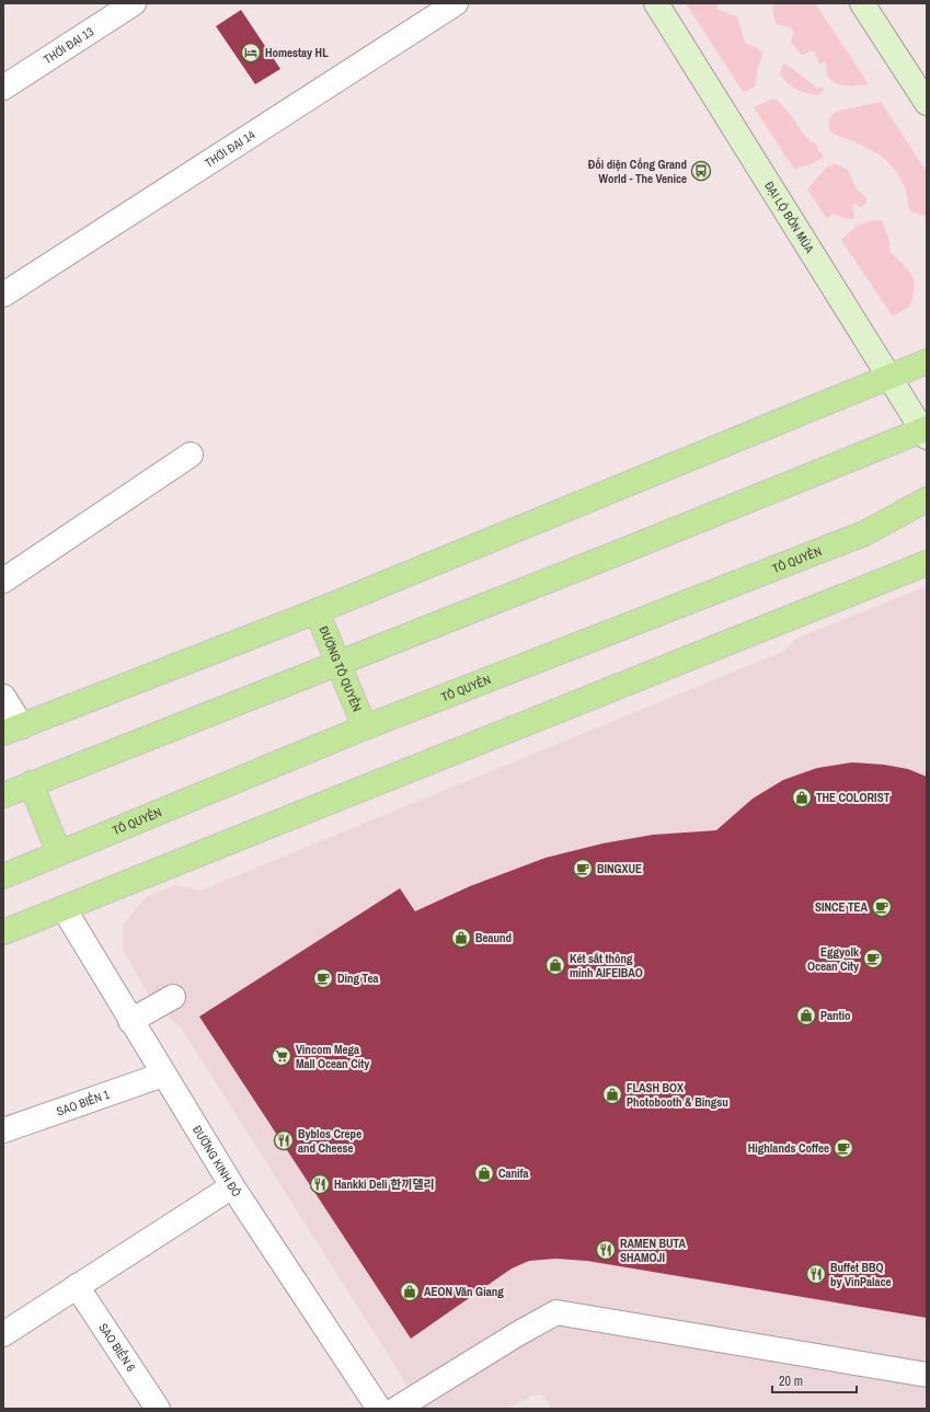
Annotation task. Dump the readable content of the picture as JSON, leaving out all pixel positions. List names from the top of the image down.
{
  "streets": {
    "main road": ["ĐẠI LỘ BỐN MÙA", "TÔ QUYỀN", "ĐƯỜNG TÔ QUYỀN"],
    "street": [
      "THỜI ĐẠI 13",
      "THỜI ĐẠI 14",
      "SAO BIỂN 1",
      "ĐƯỜNG KINH ĐÔ",
      "SAO BIỂN 6"
    ]
  },
  "crossings": [
    ["TÔ QUYỀN", "ĐƯỜNG TÔ QUYỀN"],
    ["SAO BIỂN 1", "ĐƯỜNG KINH ĐÔ"]
  ],
  "places": {
    "hotel": ["Homestay HL"],
    "bus stop": ["Đối diện Cổng Grand World - The Venice"],
    "shop": [
      "THE COLORIST",
      "Beaund",
      "Két sắt thông minh AIFEIBAO",
      "Pantio",
      "FLASH BOX Photobooth & Bingsu",
      "Canifa",
      "AEON Văn Giang"
    ],
    "cafe": [
      "BINGXUE",
      "SINCE TEA",
      "Eggyolk Ocean City",
      "Ding Tea",
      "Highlands Coffee"
    ],
    "supermarket": ["Vincom Mega Mall Ocean City"],
    "restaurant": [
      "Byblos Crepe and Cheese",
      "Hankki Deli 한끼델리",
      "RAMEN BUTA SHAMOJI",
      "Buffet BBQ by VinPalace"
    ]
  },
  "scale_bar": "20 m"
}
